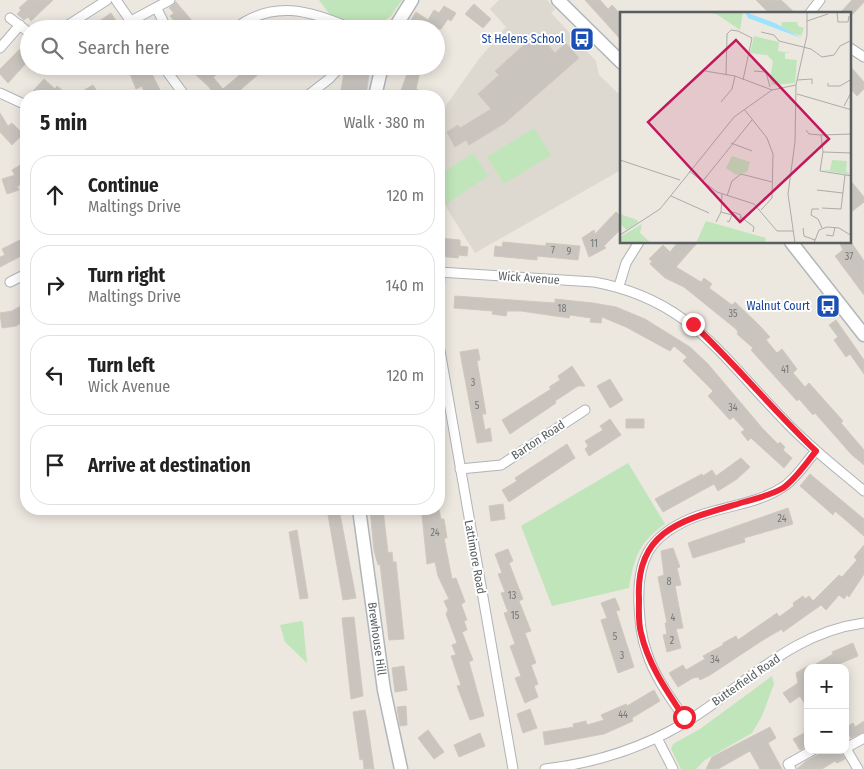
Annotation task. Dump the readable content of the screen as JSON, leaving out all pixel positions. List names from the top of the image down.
{
  "streets": {
    "street": [
      "Wick Avenue",
      "Barton Road",
      "Lattimore Road",
      "Brewhouse Hill",
      "Butterfield Road"
    ]
  },
  "crossings": [
    ["Barton Road", "Lattimore Road"]
  ],
  "places": {
    "bus stop": ["St Helens School", "Walnut Court"]
  },
  "house_numbers": [
    "11",
    "7",
    "9",
    "37",
    "18",
    "35",
    "41",
    "3",
    "5",
    "34",
    "24",
    "24",
    "8",
    "13",
    "15",
    "4",
    "5",
    "2",
    "3",
    "34",
    "44"
  ],
  "page": {
    "search": "Search here",
    "heading": ["5 min", "Walk · 380 m"],
    "list": [
      ["Continue", "Maltings Drive", "120 m"],
      ["Turn right", "Maltings Drive", "140 m"],
      ["Turn left", "Wick Avenue", "120 m"],
      "Arrive at destination"
    ],
    "map_buttons": ["+", "−"]
  }
}
